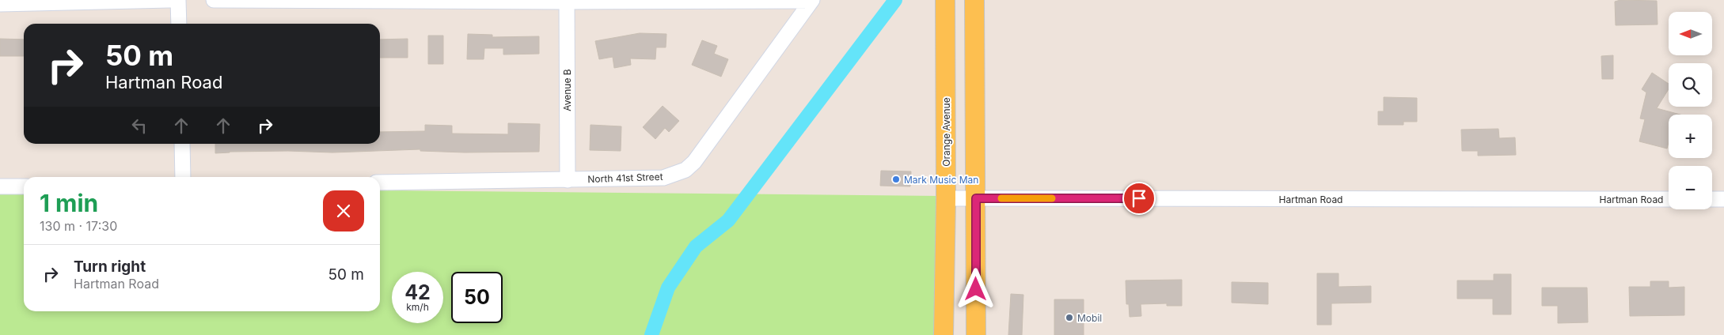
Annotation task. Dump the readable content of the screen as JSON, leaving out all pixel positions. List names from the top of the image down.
{
  "streets": {
    "main road": ["Orange Avenue"],
    "street": ["Avenue B", "North 41st Street", "Hartman Road"]
  },
  "crossings": [
    ["Avenue B", "North 41st Street"],
    ["Orange Avenue", "Hartman Road"]
  ],
  "places": ["Mark Music Man", "Mobil"],
  "north": "left",
  "page": {
    "map_buttons": ["+", "−"],
    "turn": ["50 m", "Hartman Road"],
    "heading": ["1 min", "130 m · 17:30"],
    "list": [
      {
        "name": "Turn right",
        "note": "Hartman Road",
        "value": "50 m"
      }
    ],
    "speed": "42 km/h",
    "limit": "50"
  }
}
